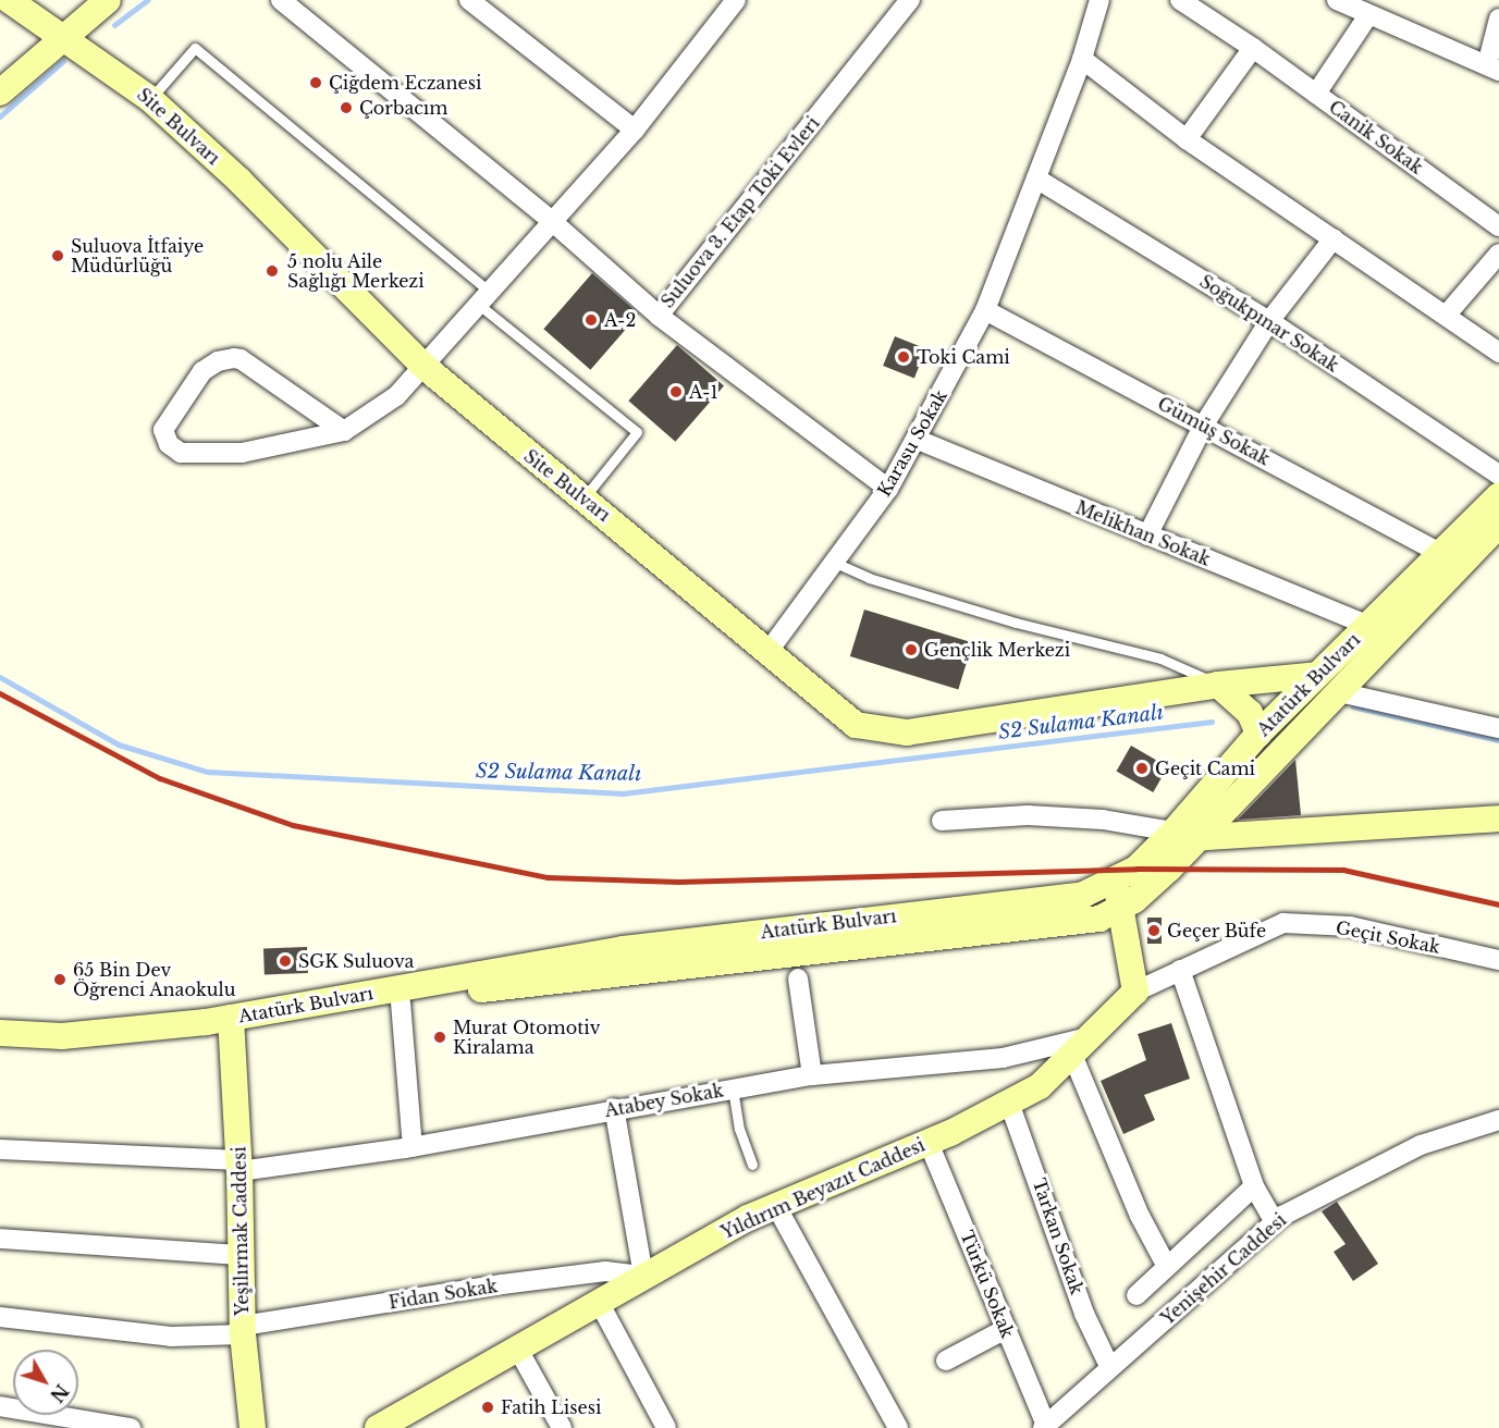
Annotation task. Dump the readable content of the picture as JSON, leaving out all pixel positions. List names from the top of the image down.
{
  "streets": {
    "street": [
      "Site Bulvarı",
      "Canik Sokak",
      "Suluova 3. Etap Toki Evleri",
      "Soğukpınar Sokak",
      "Gümüş Sokak",
      "Karasu Sokak",
      "Melikhan Sokak",
      "Atatürk Bulvarı",
      "Geçit Sokak",
      "Atabey Sokak",
      "Yıldırım Beyazıt Caddesi",
      "Yeşilırmak Caddesi",
      "Tarkan Sokak",
      "Yenişehir Caddesi",
      "Türkü Sokak",
      "Fidan Sokak"
    ]
  },
  "crossings": [
    ["Site Bulvarı", "Karasu Sokak"],
    ["Site Bulvarı", "Atatürk Bulvarı"],
    ["Soğukpınar Sokak", "Karasu Sokak"],
    ["Gümüş Sokak", "Karasu Sokak"],
    ["Gümüş Sokak", "Atatürk Bulvarı"],
    ["Karasu Sokak", "Melikhan Sokak"],
    ["Melikhan Sokak", "Atatürk Bulvarı"],
    ["Atatürk Bulvarı", "Yeşilırmak Caddesi"],
    ["Geçit Sokak", "Yıldırım Beyazıt Caddesi"],
    ["Atabey Sokak", "Yıldırım Beyazıt Caddesi"],
    ["Atabey Sokak", "Yeşilırmak Caddesi"],
    ["Yıldırım Beyazıt Caddesi", "Tarkan Sokak"],
    ["Yıldırım Beyazıt Caddesi", "Türkü Sokak"],
    ["Yıldırım Beyazıt Caddesi", "Fidan Sokak"],
    ["Yeşilırmak Caddesi", "Fidan Sokak"],
    ["Tarkan Sokak", "Yenişehir Caddesi"],
    ["Yenişehir Caddesi", "Türkü Sokak"]
  ],
  "water": ["S2 Sulama Kanalı"],
  "places": [
    "Çiğdem Eczanesi",
    "Çorbacım",
    "Suluova İtfaiye Müdürlüğü",
    "5 nolu Aile Sağlığı Merkezi",
    "A-2",
    "Toki Cami",
    "A-1",
    "Gençlik Merkezi",
    "Geçit Cami",
    "Geçer Büfe",
    "SGK Suluova",
    "65 Bin Dev Öğrenci Anaokulu",
    "Murat Otomotiv Kiralama",
    "Fatih Lisesi"
  ],
  "north": "bottom right"
}
